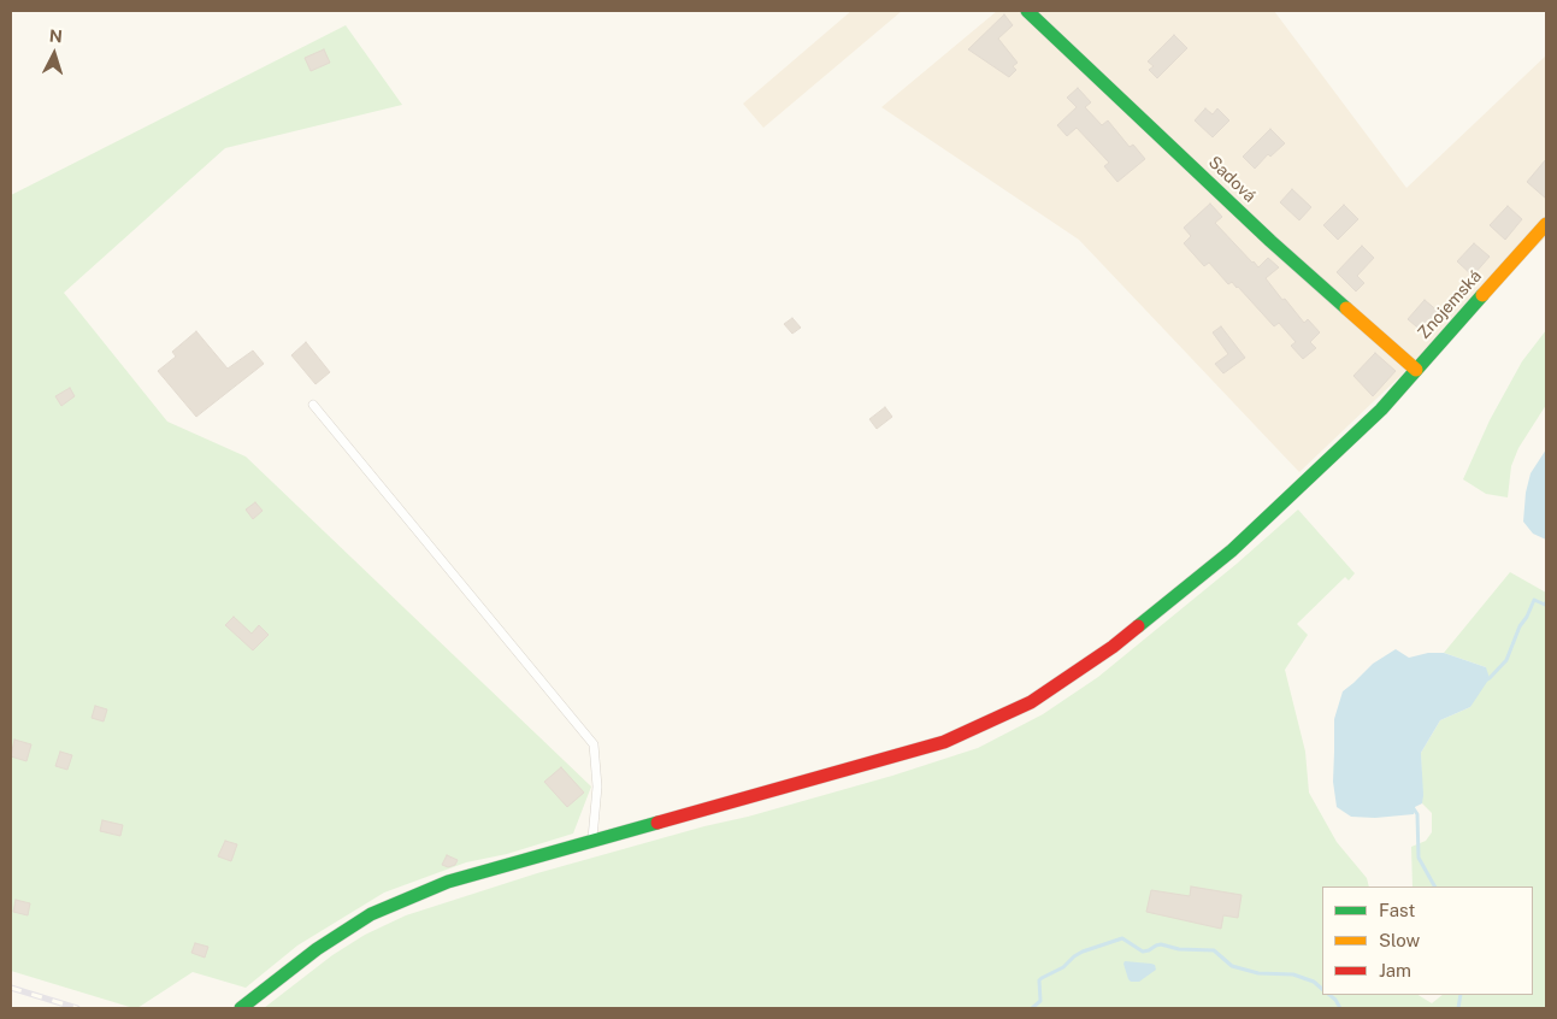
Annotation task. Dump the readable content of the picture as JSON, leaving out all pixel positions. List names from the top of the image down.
{
  "streets": {
    "main road": ["Sadová", "Znojemská"]
  },
  "crossings": [
    ["Sadová", "Znojemská"]
  ],
  "legend": ["Fast", "Slow", "Jam"],
  "north": "top"
}
